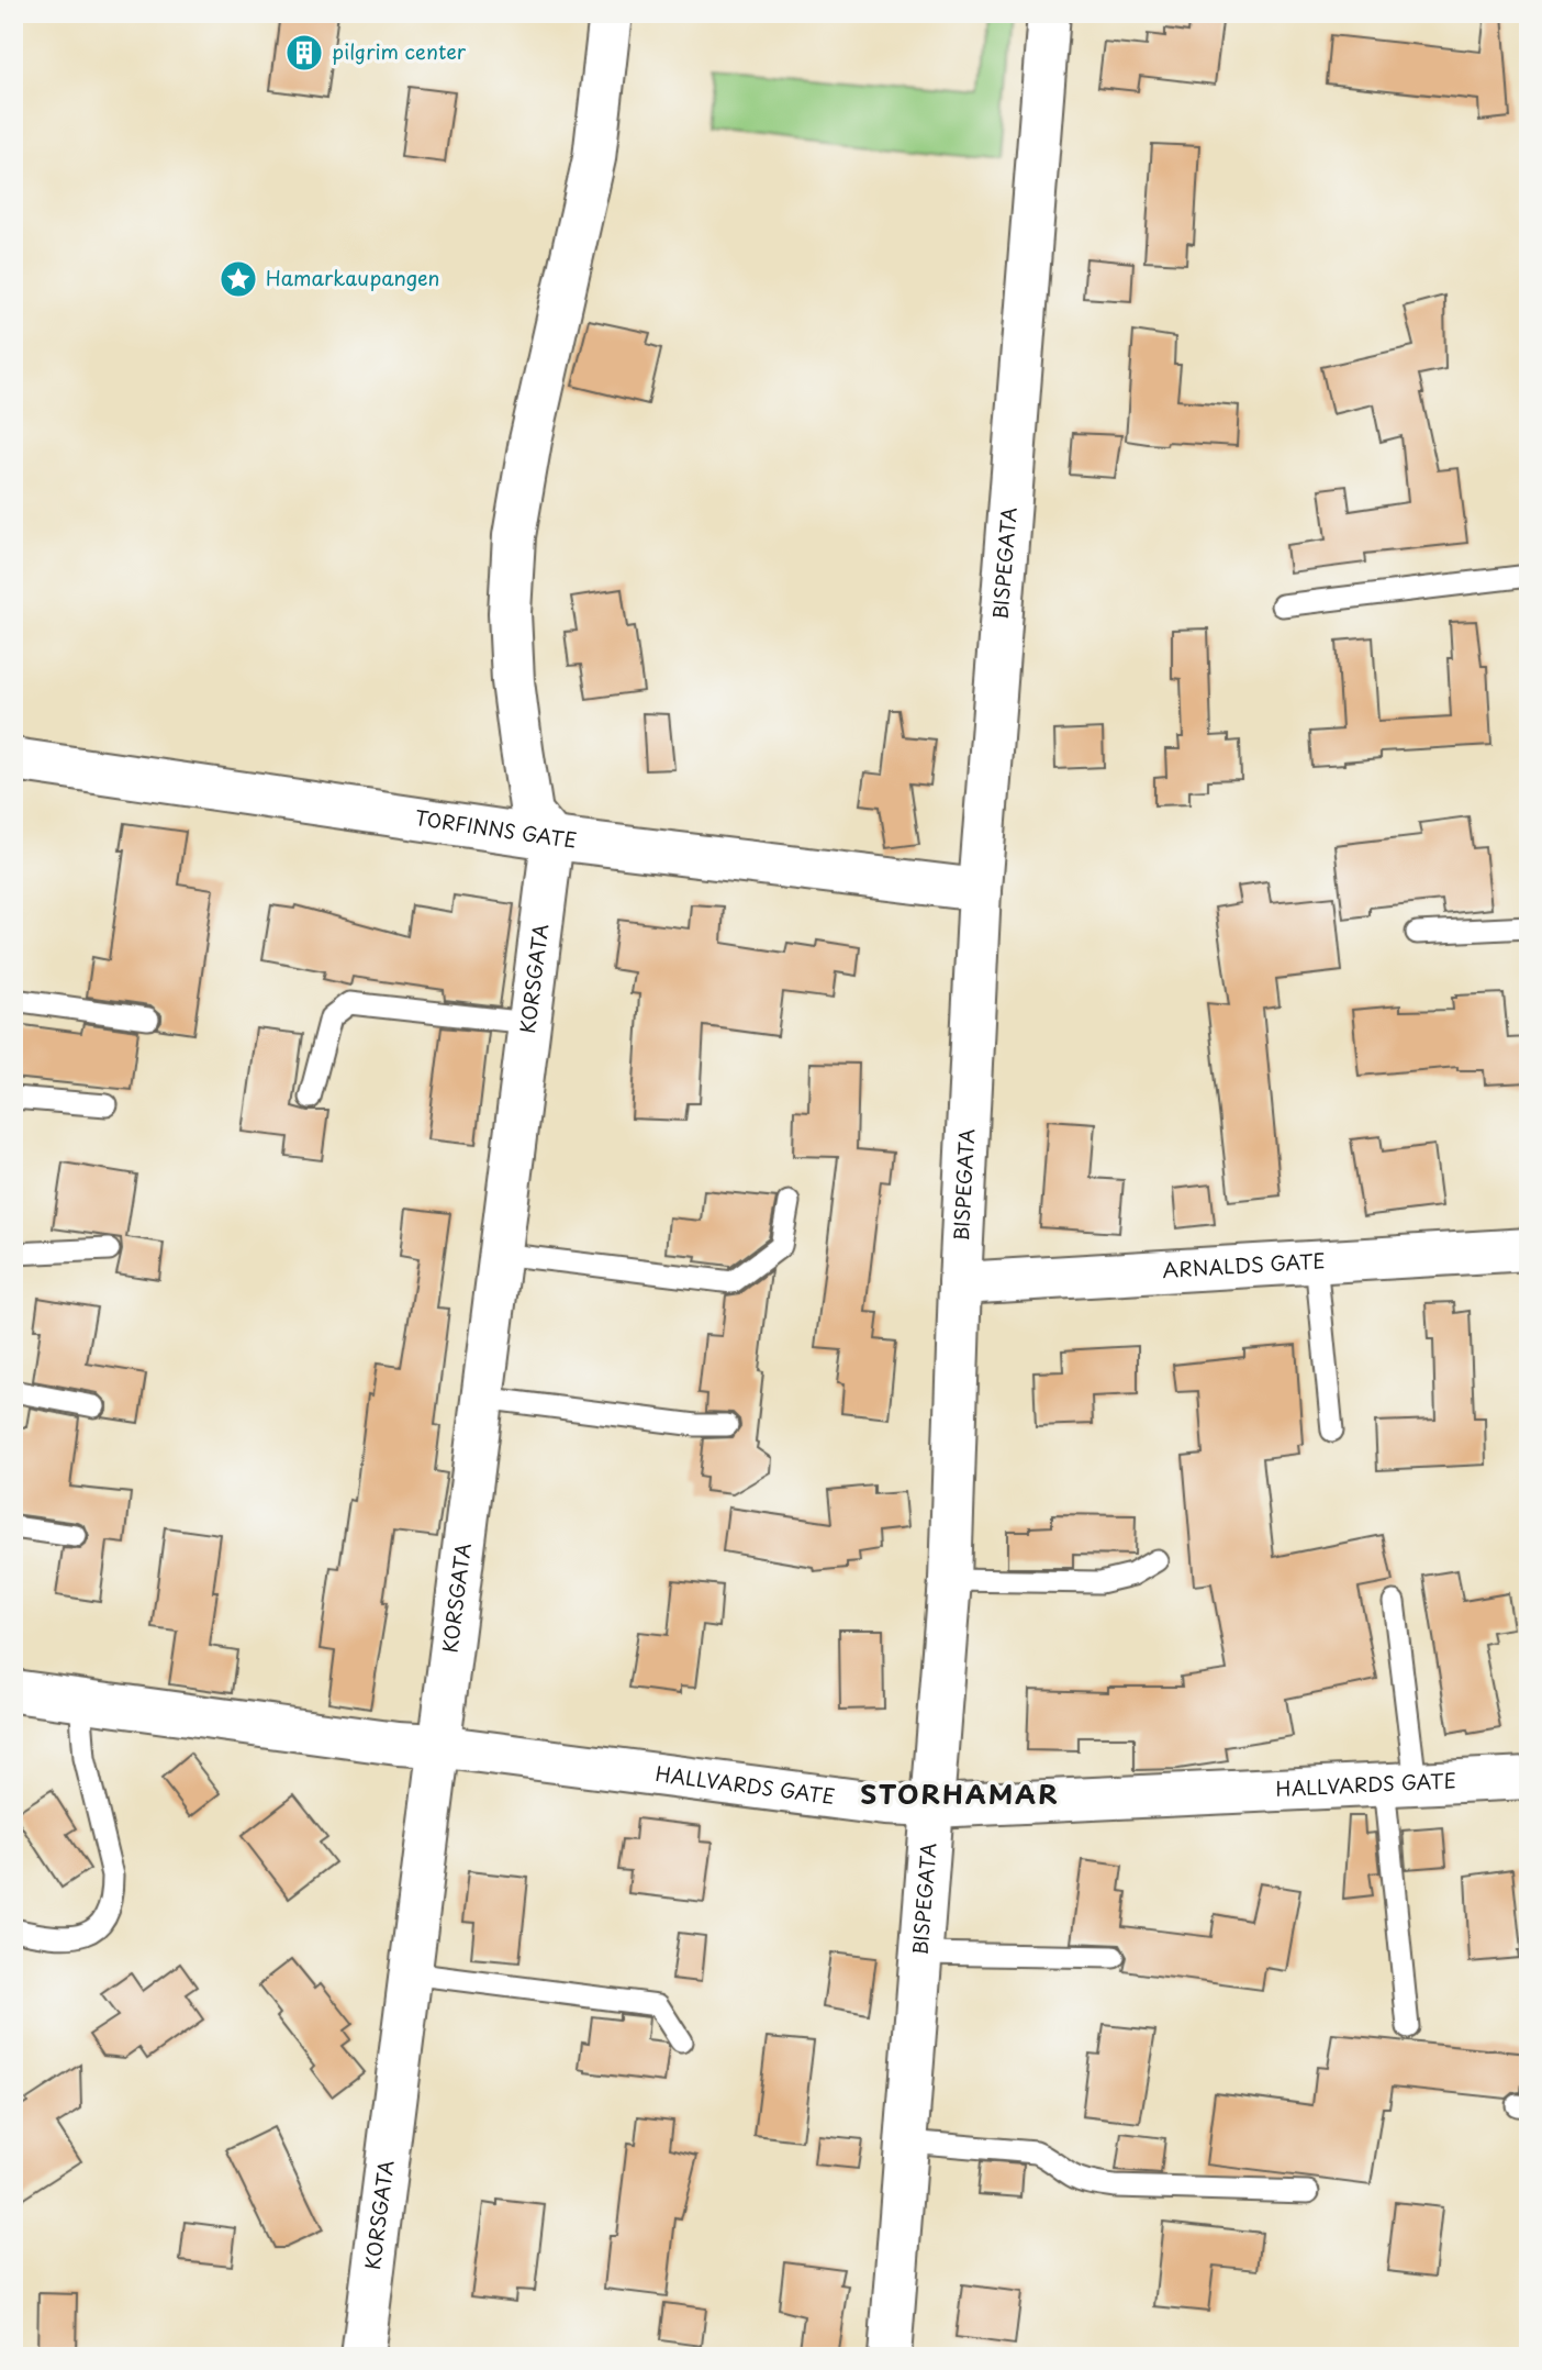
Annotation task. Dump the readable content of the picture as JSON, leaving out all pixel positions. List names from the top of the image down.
{
  "streets": {
    "street": [
      "BISPEGATA",
      "TORFINNS GATE",
      "KORSGATA",
      "ARNALDS GATE",
      "HALLVARDS GATE"
    ]
  },
  "crossings": [
    ["BISPEGATA", "TORFINNS GATE"],
    ["BISPEGATA", "ARNALDS GATE"],
    ["BISPEGATA", "HALLVARDS GATE"],
    ["TORFINNS GATE", "KORSGATA"],
    ["KORSGATA", "HALLVARDS GATE"]
  ],
  "districts": ["STORHAMAR"],
  "places": {
    "building": ["pilgrim center"],
    "place": ["Hamarkaupangen"]
  }
}
